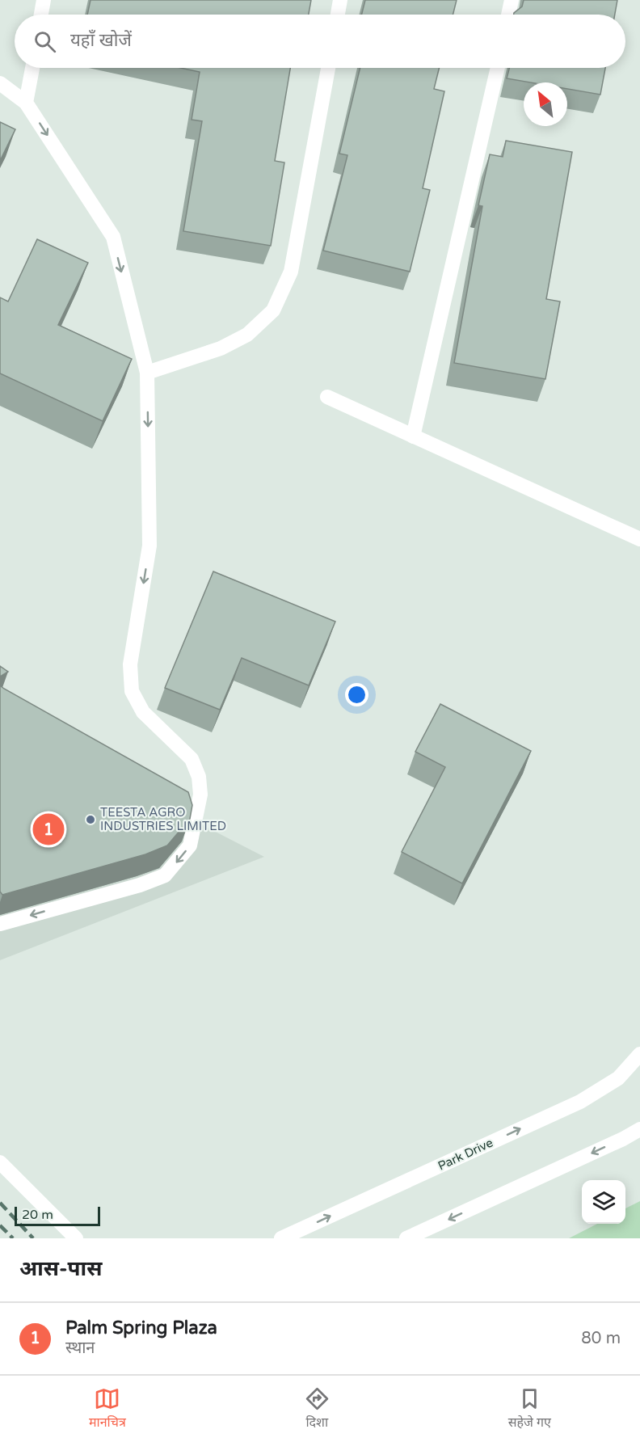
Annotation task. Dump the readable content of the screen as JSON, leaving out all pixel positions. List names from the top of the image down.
{
  "streets": {
    "street": ["Park Drive"]
  },
  "places": ["TEESTA AGRO INDUSTRIES LIMITED"],
  "scale_bar": "20 m",
  "north": "top left",
  "page": {
    "search": "यहाँ खोजें",
    "pins": "1",
    "scale": "20 m",
    "heading": "आस-पास",
    "list": [
      {
        "mark": "1",
        "name": "Palm Spring Plaza",
        "note": "स्थान",
        "value": "80 m"
      }
    ],
    "nav": ["मानचित्र", "दिशा", "सहेजे गए"]
  }
}
